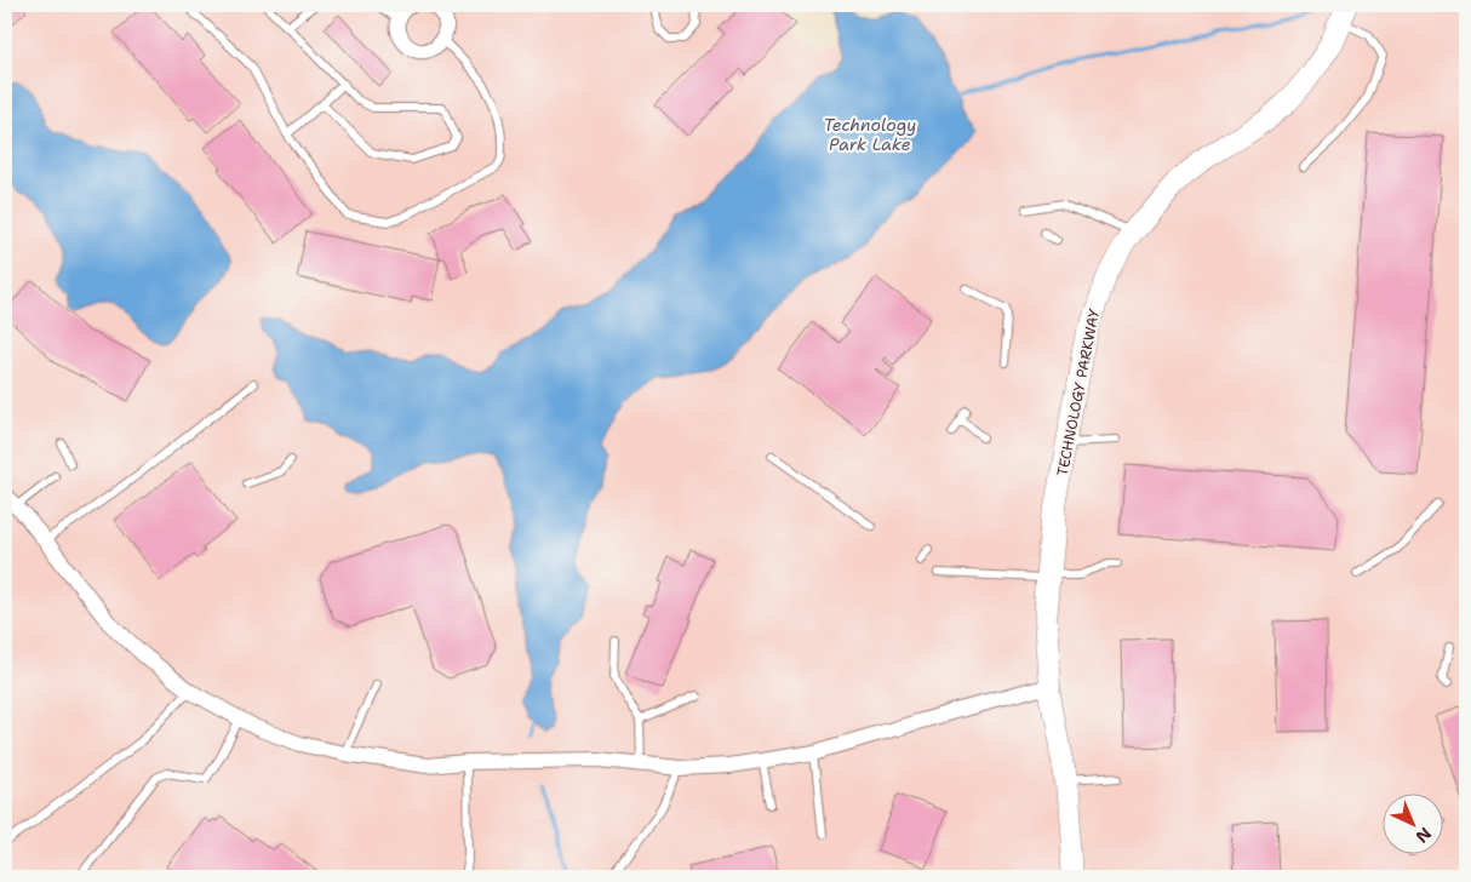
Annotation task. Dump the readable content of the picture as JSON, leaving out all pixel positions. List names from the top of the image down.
{
  "streets": {
    "street": ["TECHNOLOGY PARKWAY"]
  },
  "water": ["Technology Park Lake"],
  "north": "bottom right"
}
